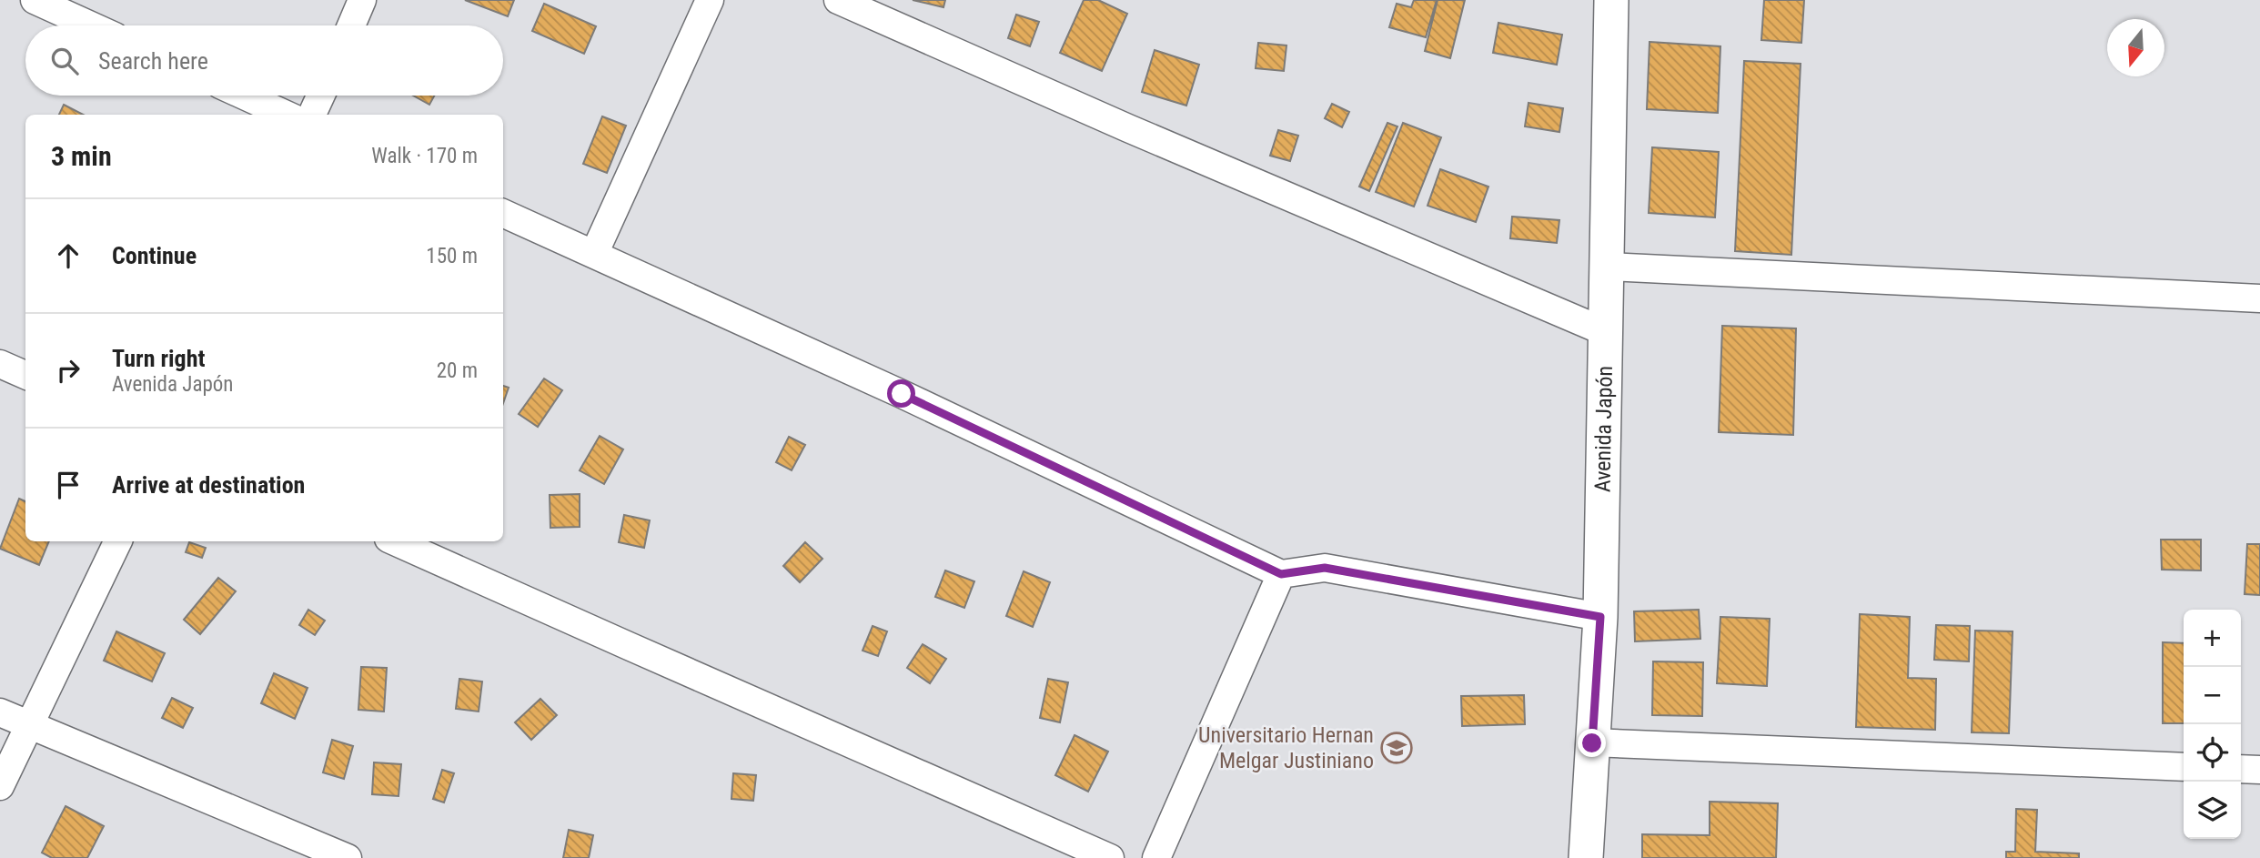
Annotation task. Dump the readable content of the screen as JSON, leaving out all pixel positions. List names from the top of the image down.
{
  "streets": {
    "street": ["Avenida Japón"]
  },
  "places": {
    "school or university": ["Universitario Hernan Melgar Justiniano"]
  },
  "north": "bottom",
  "page": {
    "search": "Search here",
    "heading": ["3 min", "Walk · 170 m"],
    "list": [
      ["Continue", "150 m"],
      ["Turn right", "Avenida Japón", "20 m"],
      "Arrive at destination"
    ],
    "map_buttons": ["+", "−"]
  }
}
